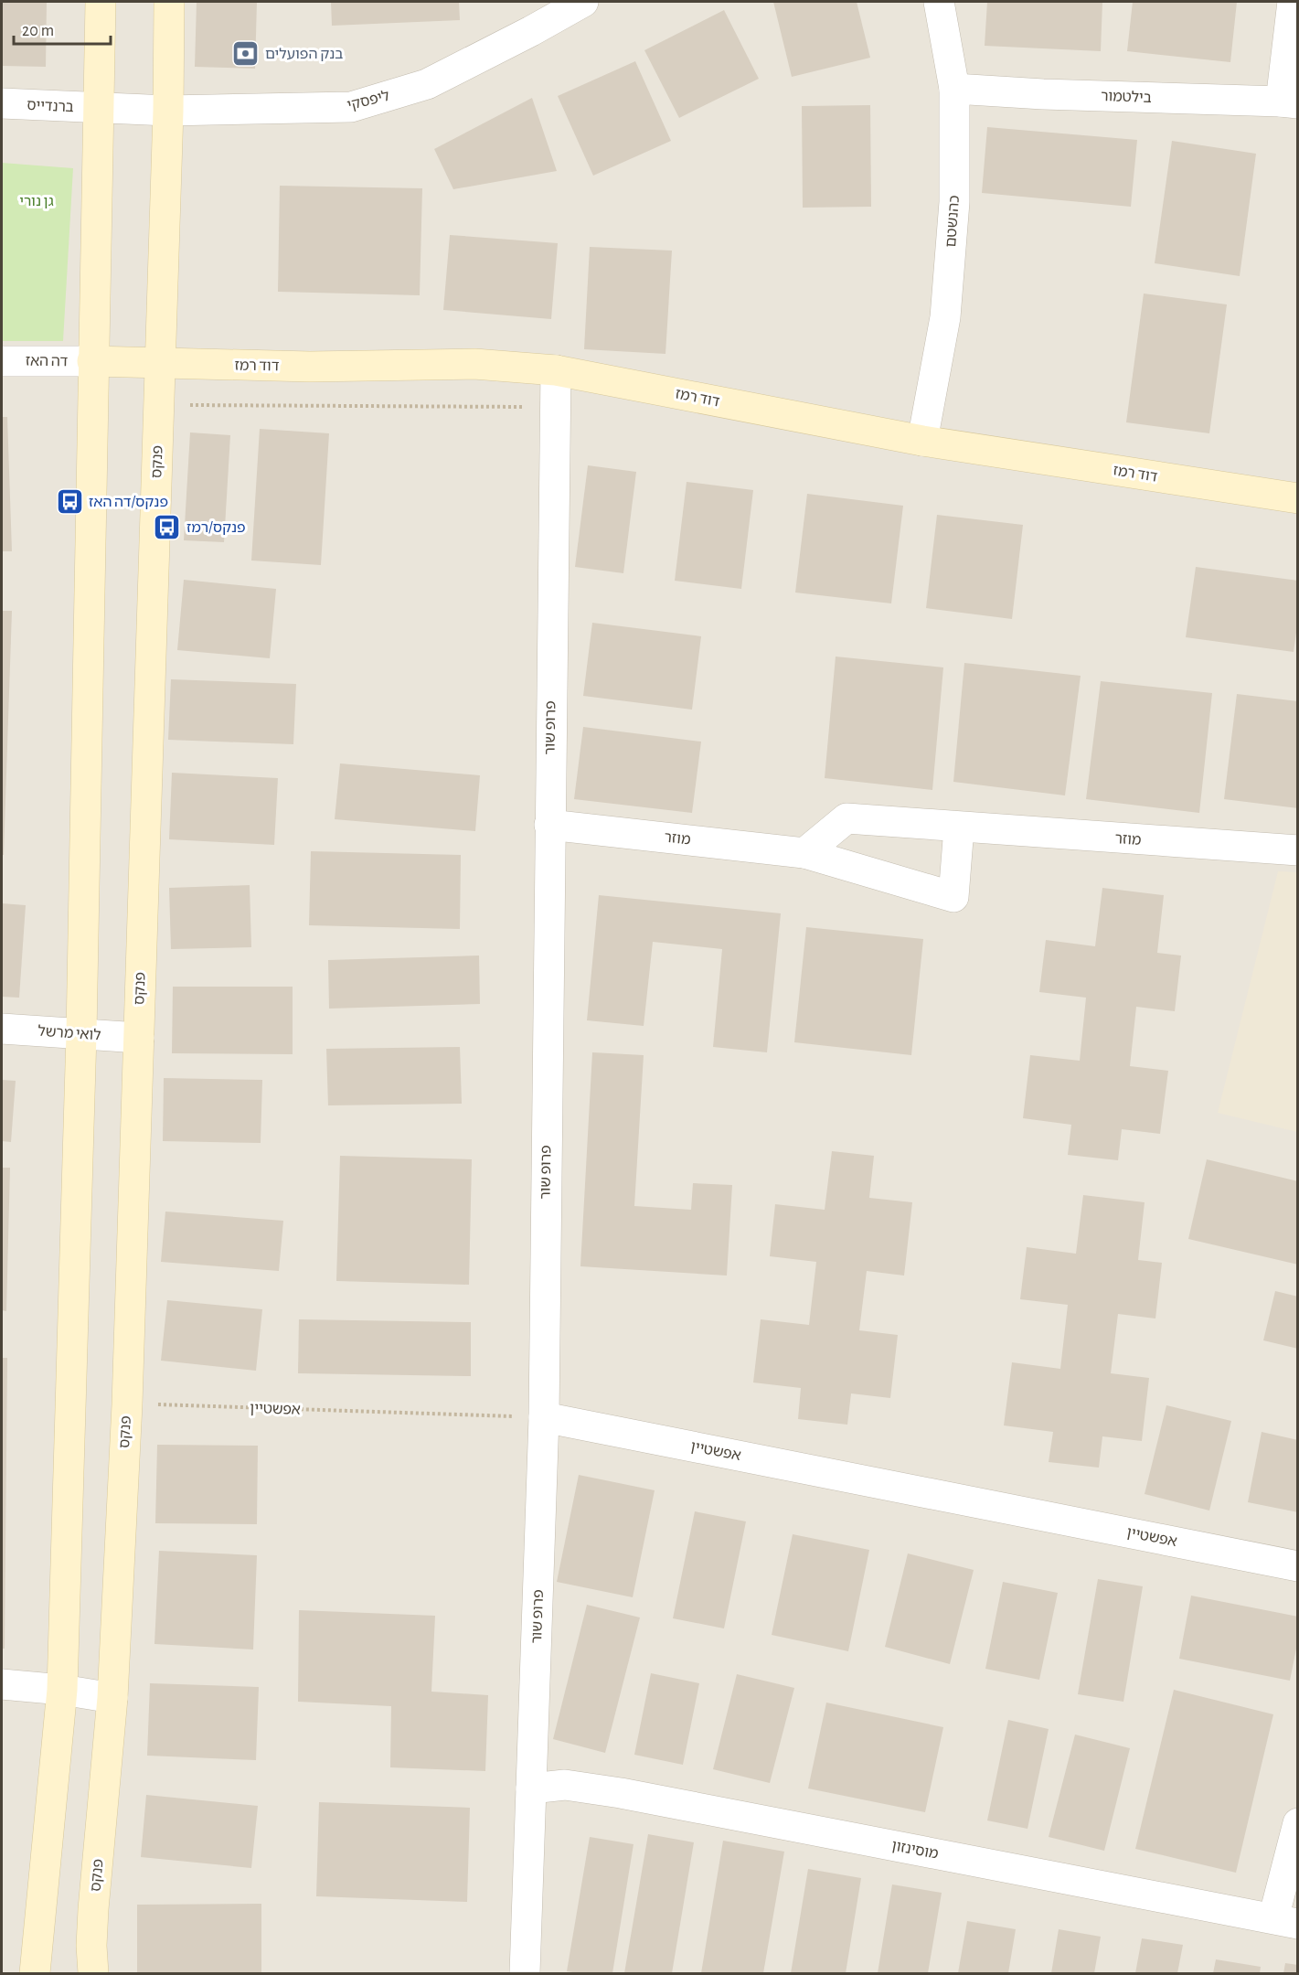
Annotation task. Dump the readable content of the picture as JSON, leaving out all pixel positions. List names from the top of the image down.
{
  "streets": {
    "main road": ["דוד רמז", "פנקס"],
    "street": [
      "בילטמור",
      "ליפסקי",
      "ברנדייס",
      "כהנשטם",
      "דה האז",
      "פרופ שור",
      "מוזר",
      "לואי מרשל",
      "אפשטיין",
      "מוסינזון"
    ]
  },
  "crossings": [
    ["בילטמור", "כהנשטם"],
    ["ליפסקי", "ברנדייס"],
    ["ליפסקי", "פנקס"],
    ["כהנשטם", "דוד רמז"],
    ["דה האז", "דוד רמז"],
    ["דוד רמז", "פנקס"],
    ["דוד רמז", "פרופ שור"],
    ["פנקס", "לואי מרשל"],
    ["פנקס", "אפשטיין"],
    ["פרופ שור", "מוזר"],
    ["פרופ שור", "אפשטיין"],
    ["פרופ שור", "מוסינזון"]
  ],
  "parks": ["גן נורי"],
  "places": {
    "bank": ["בנק הפועלים"],
    "bus stop": ["פנקס/דה האז", "פנקס/רמז"]
  },
  "scale_bar": "20 m"
}
